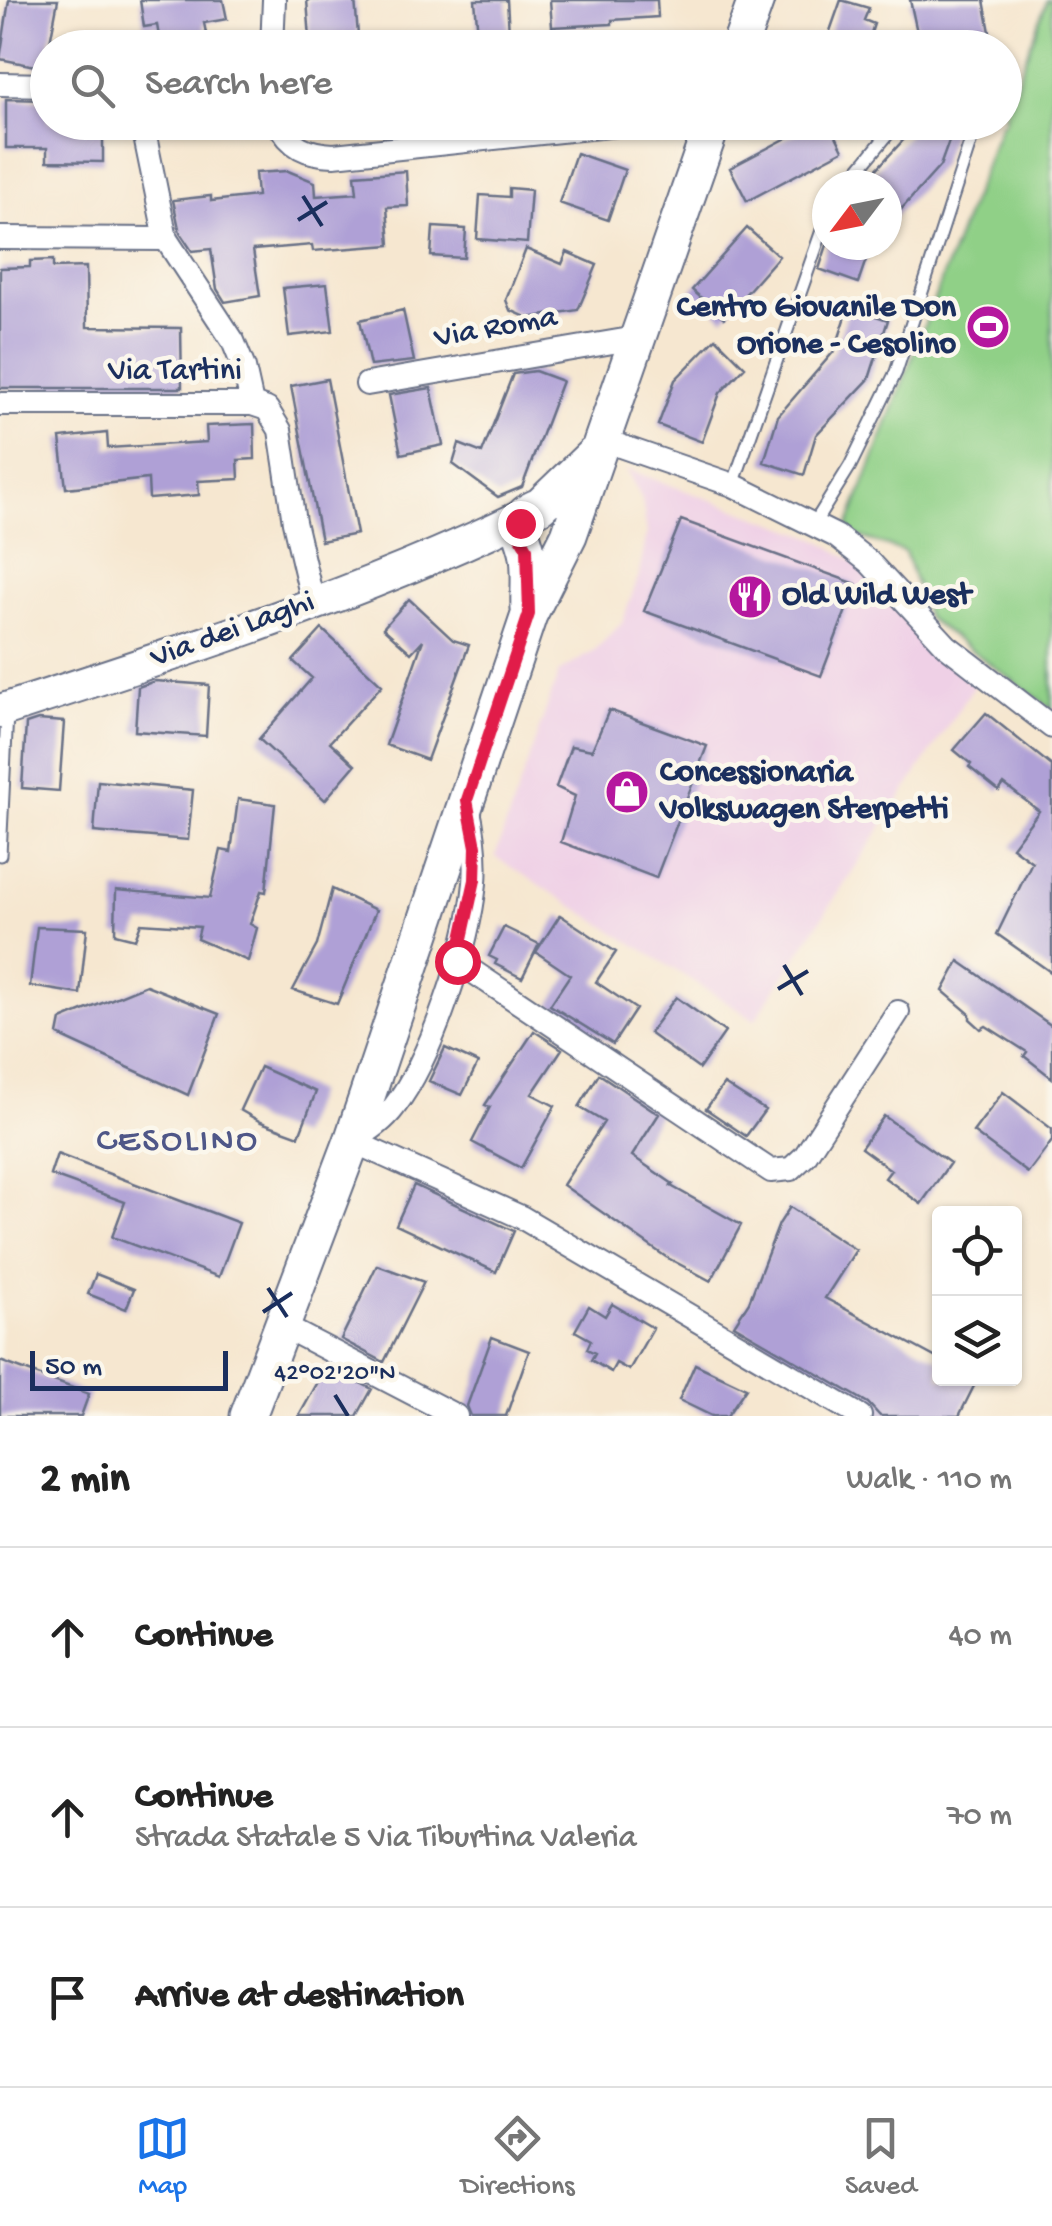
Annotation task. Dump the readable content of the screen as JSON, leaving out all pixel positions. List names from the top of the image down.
{
  "streets": {
    "street": ["Via Roma", "Via Tartini", "Via dei Laghi"]
  },
  "crossings": [
    ["Via Tartini", "Via dei Laghi"]
  ],
  "districts": ["CESOLINO"],
  "places": {
    "sports": ["Centro Giovanile Don Orione - Cesolino"],
    "restaurant": ["Old Wild West"],
    "shop": ["Concessionaria Volkswagen Sterpetti"]
  },
  "scale_bar": "50 m",
  "north": "bottom left",
  "page": {
    "search": "Search here",
    "scale": "50 m",
    "heading": ["2 min", "Walk · 110 m"],
    "list": [
      ["Continue", "40 m"],
      ["Continue", "Strada Statale 5 Via Tiburtina Valeria", "70 m"],
      "Arrive at destination"
    ],
    "nav": ["Map", "Directions", "Saved"]
  },
  "coordinates": ["42°02'20\"N"]
}
